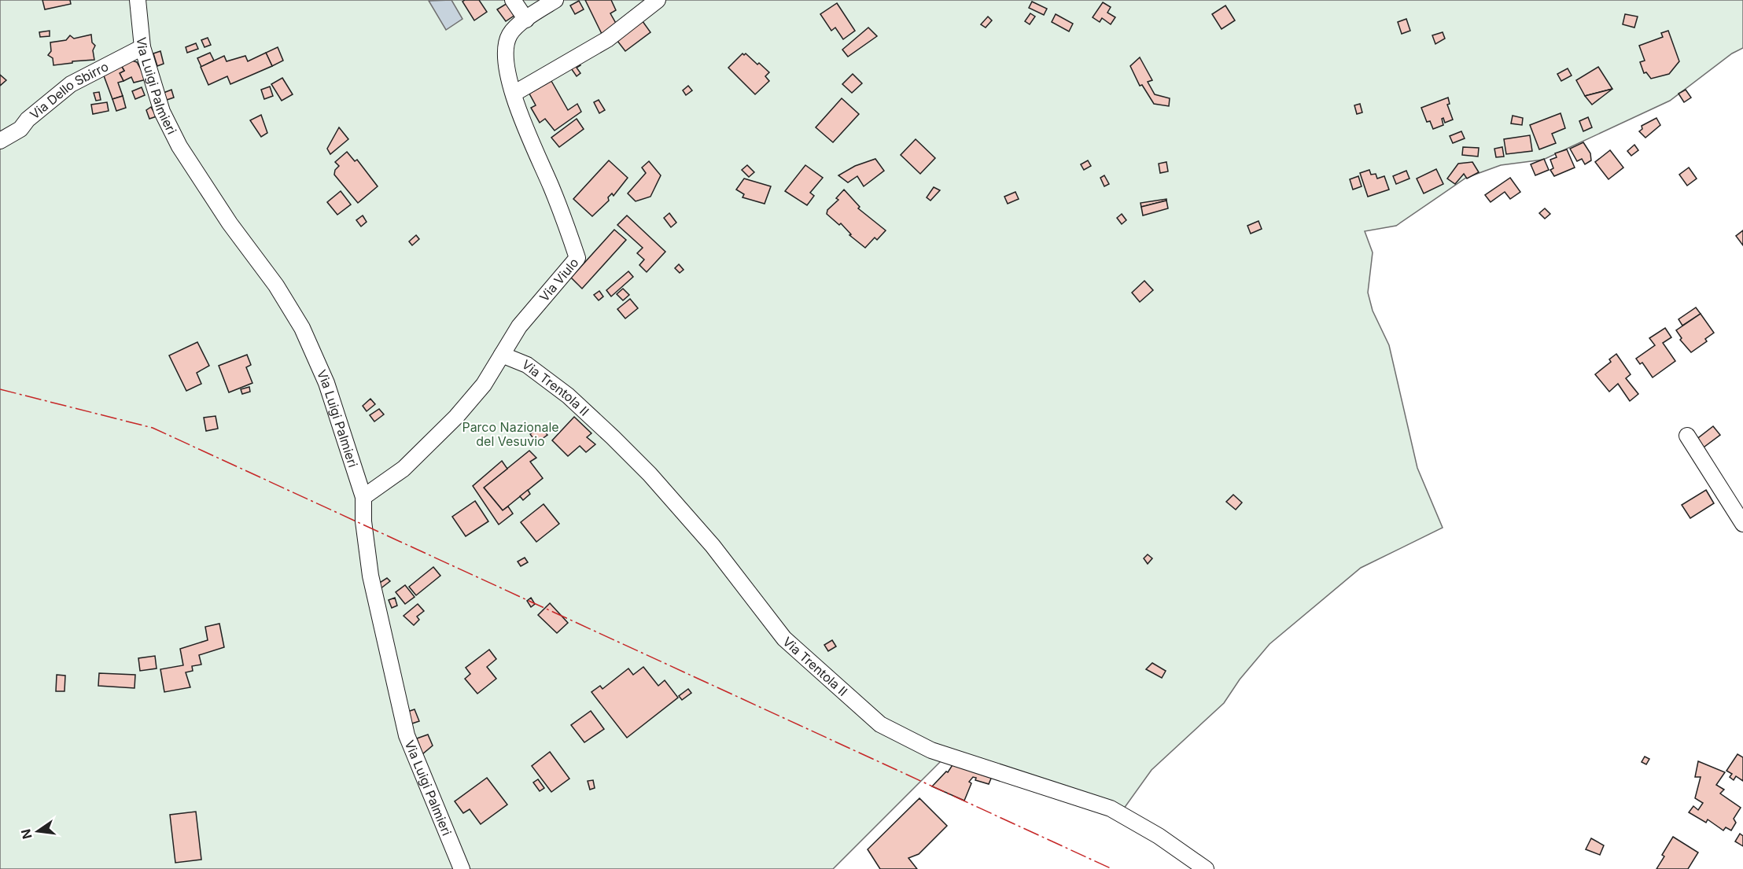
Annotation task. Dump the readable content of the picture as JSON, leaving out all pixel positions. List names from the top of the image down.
{
  "streets": {
    "street": [
      "Via Luigi Palmieri",
      "Via Dello Sbirro",
      "Via Viulo",
      "Via Trentola II"
    ]
  },
  "crossings": [
    ["Via Luigi Palmieri", "Via Dello Sbirro"],
    ["Via Luigi Palmieri", "Via Viulo"],
    ["Via Viulo", "Via Trentola II"]
  ],
  "parks": ["Parco Nazionale del Vesuvio"],
  "north": "left"
}
